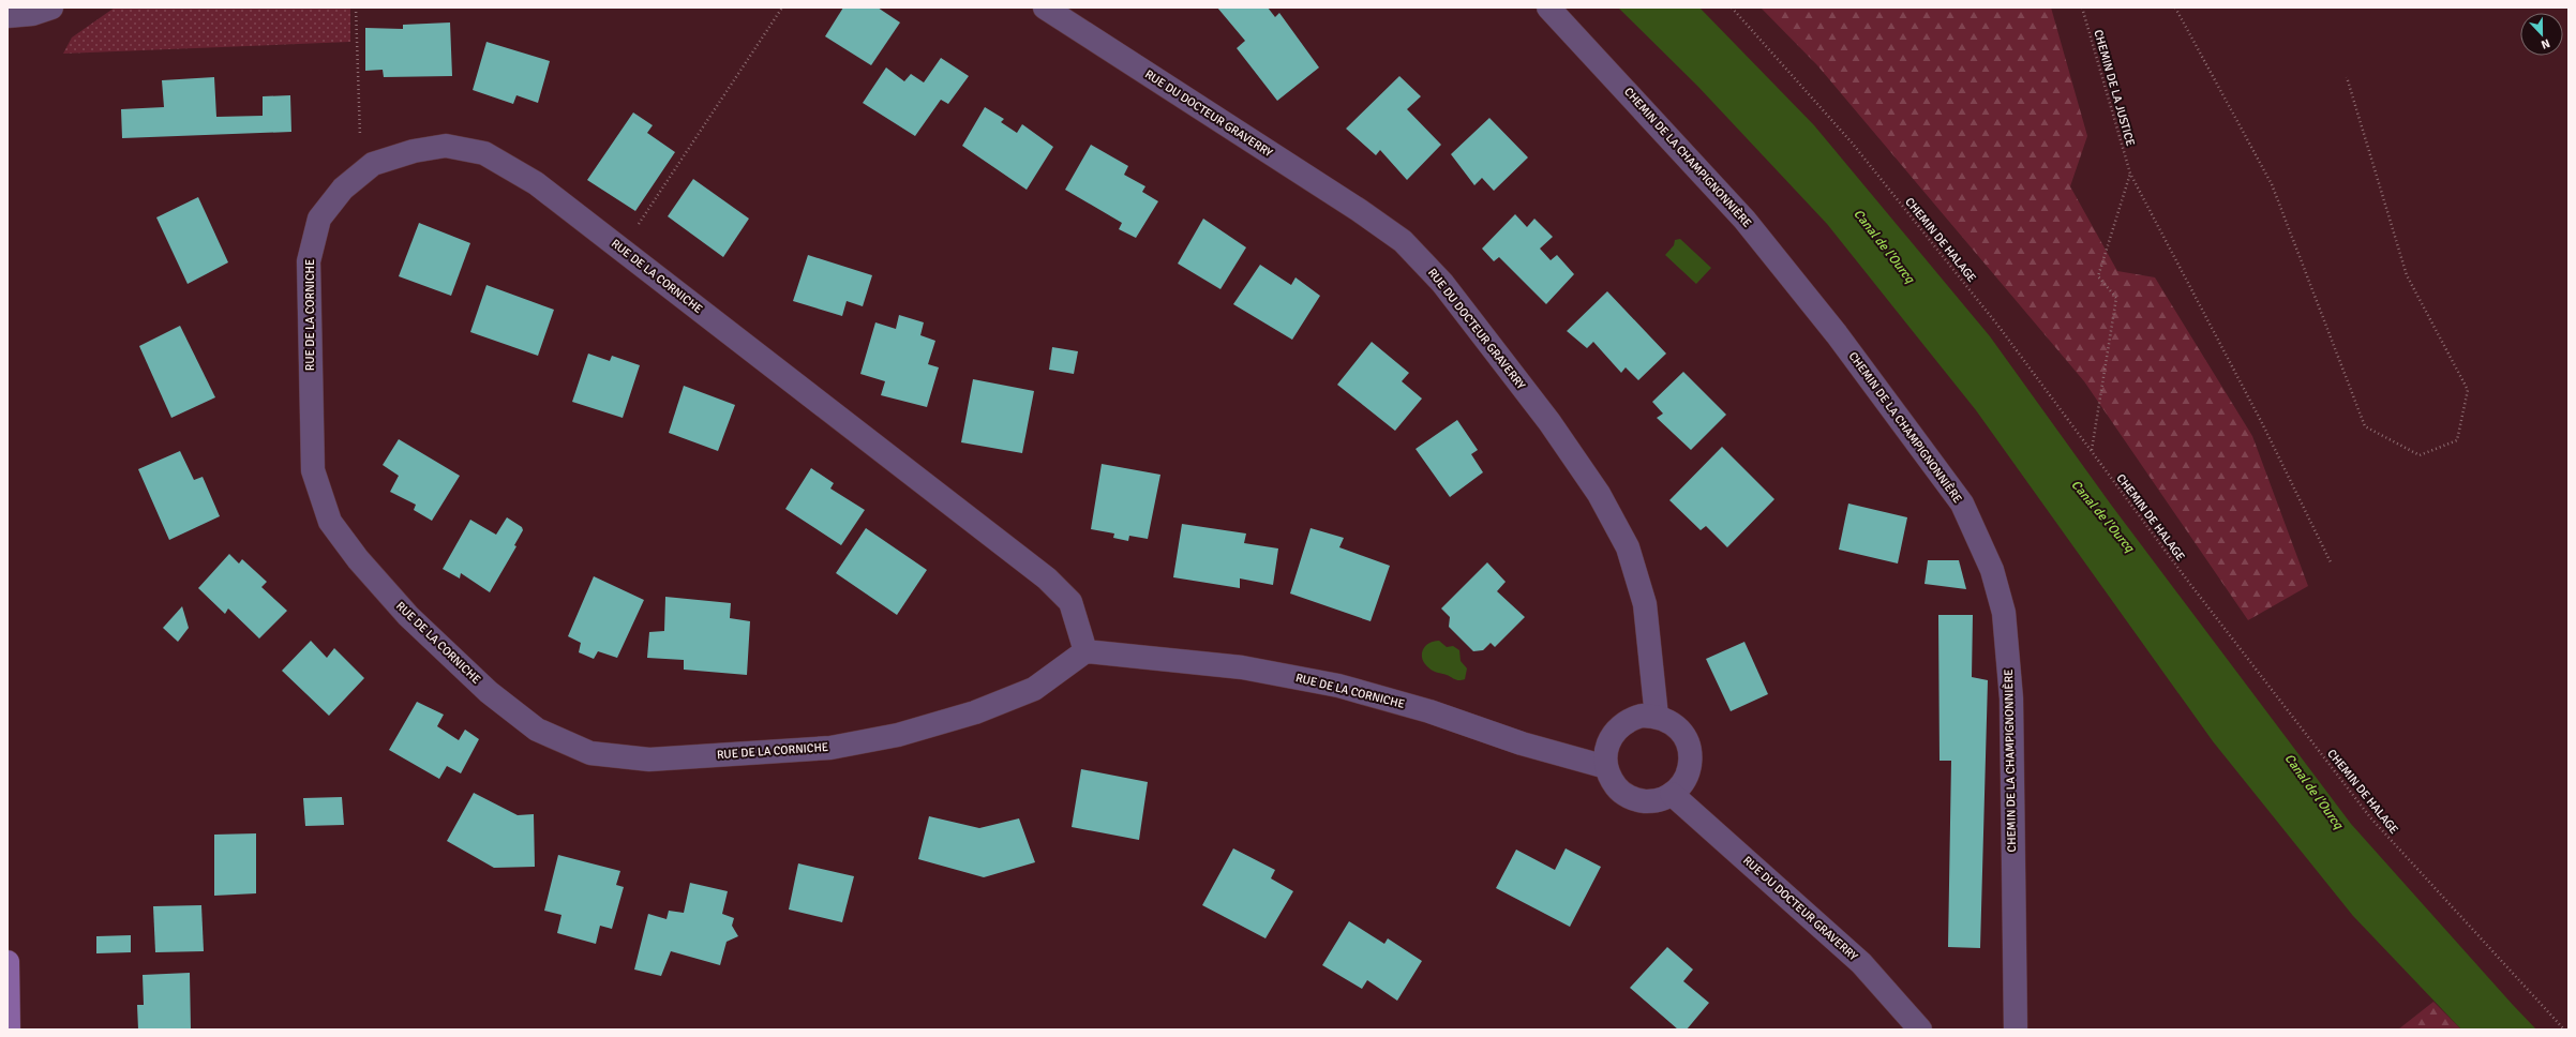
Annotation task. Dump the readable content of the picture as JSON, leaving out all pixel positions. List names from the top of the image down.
{
  "streets": {
    "street": ["RUE DU DOCTEUR GRAVERRY", "CHEMIN DE LA CHAMPIGNONNIÈRE", "RUE DE LA CORNICHE"],
    "path": ["CHEMIN DE LA JUSTICE", "CHEMIN DE HALAGE"]
  },
  "crossings": [
    ["RUE DU DOCTEUR GRAVERRY", "RUE DE LA CORNICHE"]
  ],
  "water": ["Canal de l'Ourcq"],
  "north": "bottom"
}
